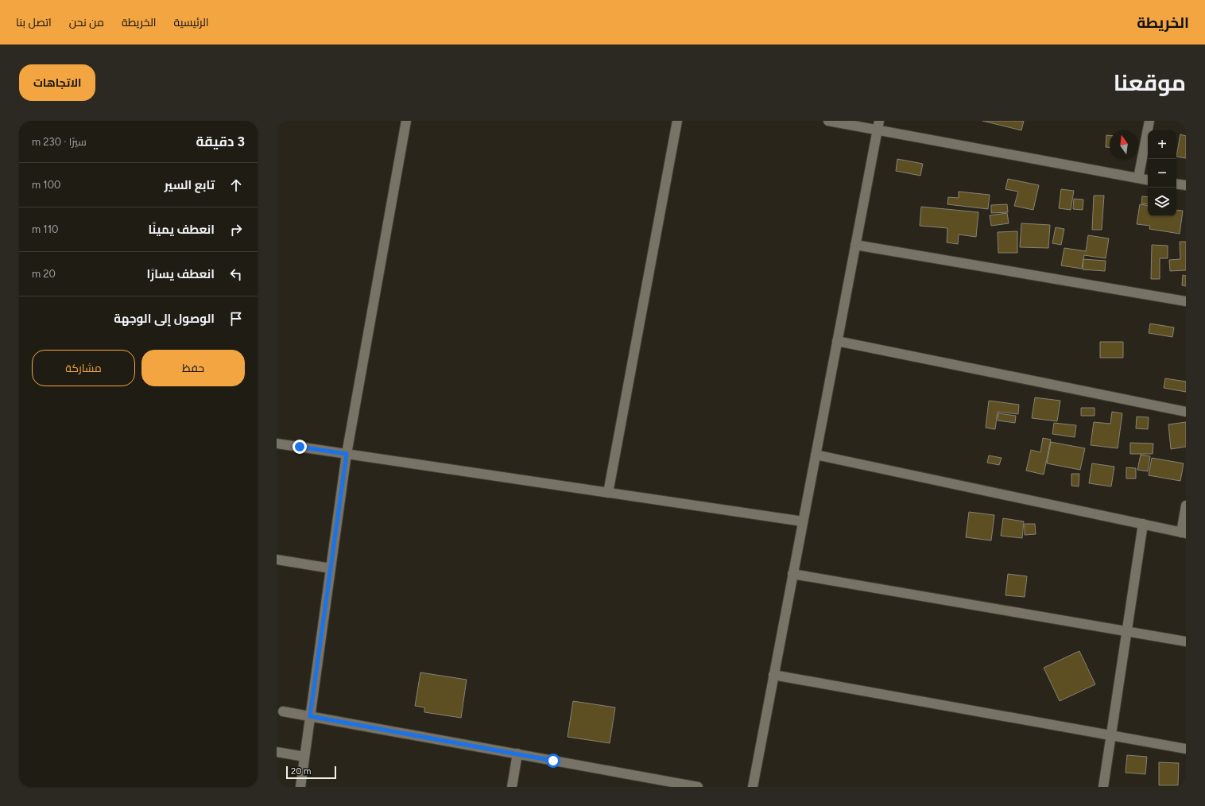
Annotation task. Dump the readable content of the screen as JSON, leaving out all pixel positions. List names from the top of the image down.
{
  "scale_bar": "20 m",
  "north": "top",
  "page": {
    "header": "الخريطة",
    "nav": [
      "الرئيسية",
      "الخريطة",
      "من نحن",
      "اتصل بنا"
    ],
    "title": "موقعنا",
    "buttons": [
      "الاتجاهات",
      ["حفظ", "مشاركة"]
    ],
    "heading": ["3 دقيقة", "سيرًا · 230 m"],
    "map_buttons": ["+", "−"],
    "list": [
      ["تابع السير", "100 m"],
      ["انعطف يمينًا", "110 m"],
      ["انعطف يسارًا", "20 m"],
      "الوصول إلى الوجهة"
    ],
    "scale": "20 m"
  }
}
